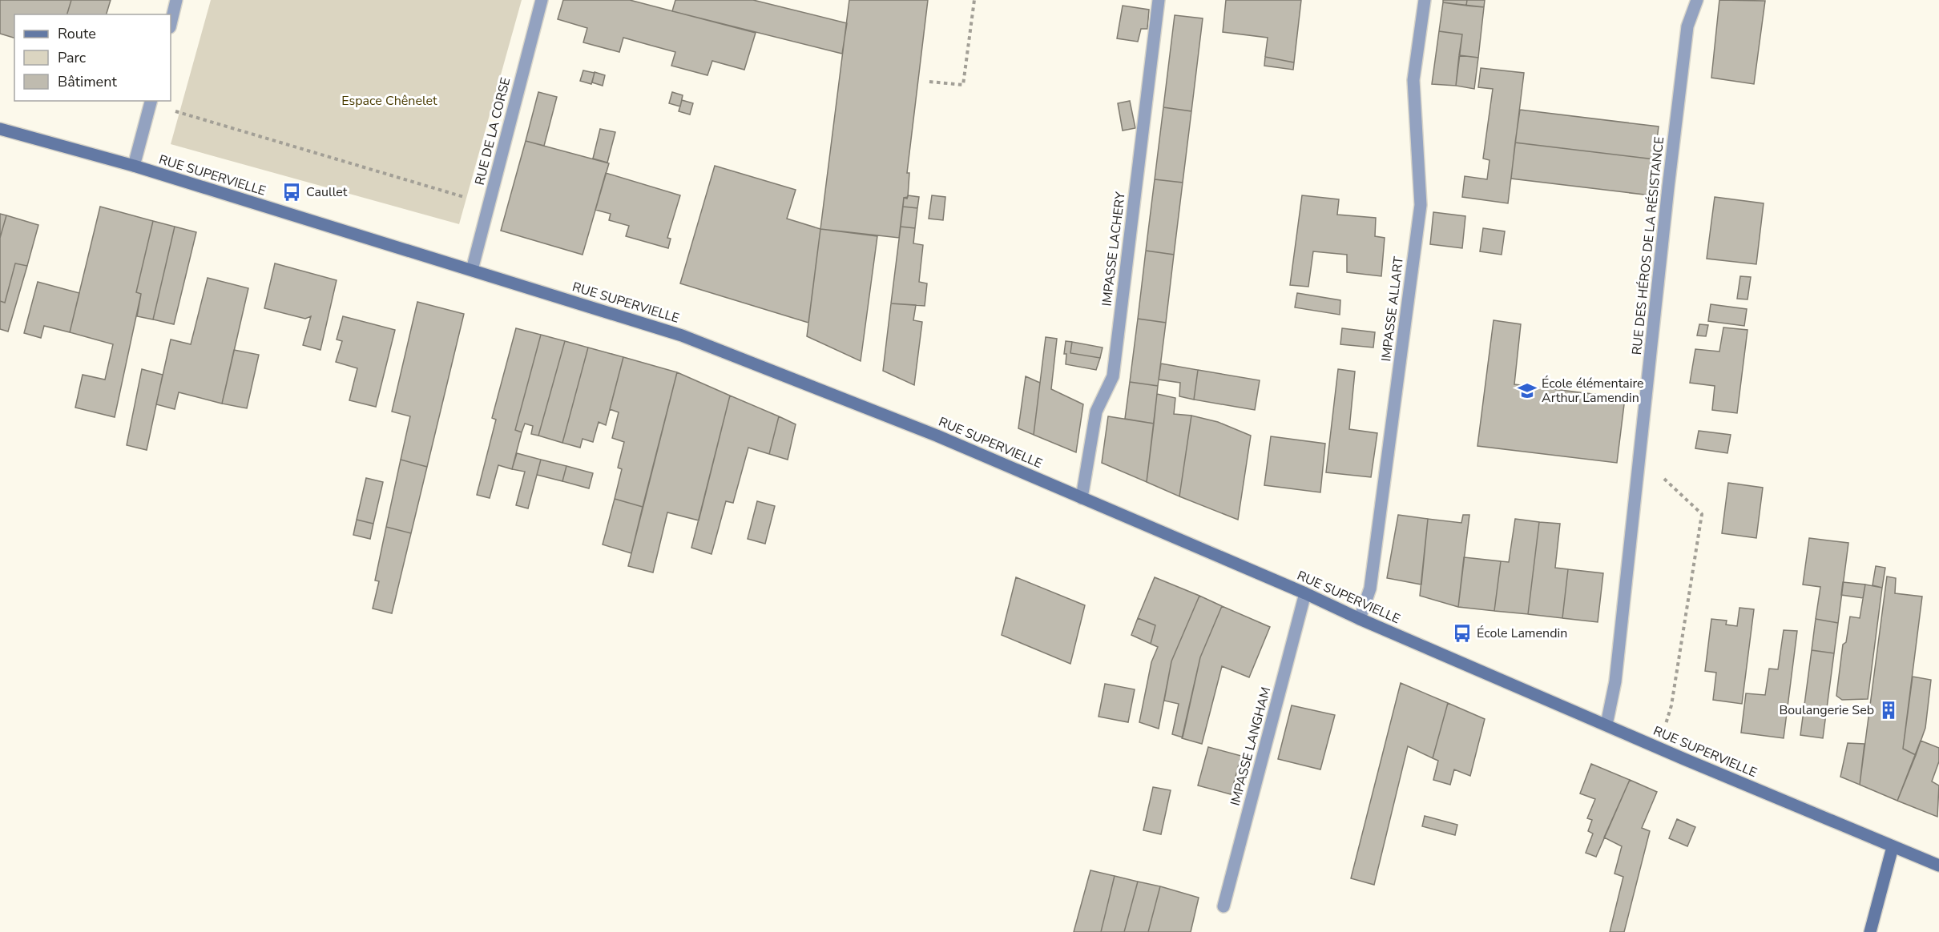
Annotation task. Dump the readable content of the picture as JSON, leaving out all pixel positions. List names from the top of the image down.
{
  "streets": {
    "main road": ["RUE SUPERVIELLE"],
    "street": [
      "RUE DE LA CORSE",
      "RUE DES HÉROS DE LA RÉSISTANCE",
      "IMPASSE LACHERY",
      "IMPASSE ALLART",
      "IMPASSE LANGHAM"
    ]
  },
  "crossings": [
    ["RUE DE LA CORSE", "RUE SUPERVIELLE"],
    ["RUE SUPERVIELLE", "RUE DES HÉROS DE LA RÉSISTANCE"],
    ["RUE SUPERVIELLE", "IMPASSE LACHERY"],
    ["RUE SUPERVIELLE", "IMPASSE ALLART"],
    ["RUE SUPERVIELLE", "IMPASSE LANGHAM"]
  ],
  "parks": ["Espace Chênelet"],
  "places": {
    "bus stop": ["Caullet", "École Lamendin"],
    "school or university": ["École élémentaire Arthur Lamendin"],
    "building": ["Boulangerie Seb"]
  },
  "legend": ["Route", "Parc", "Bâtiment"]
}
